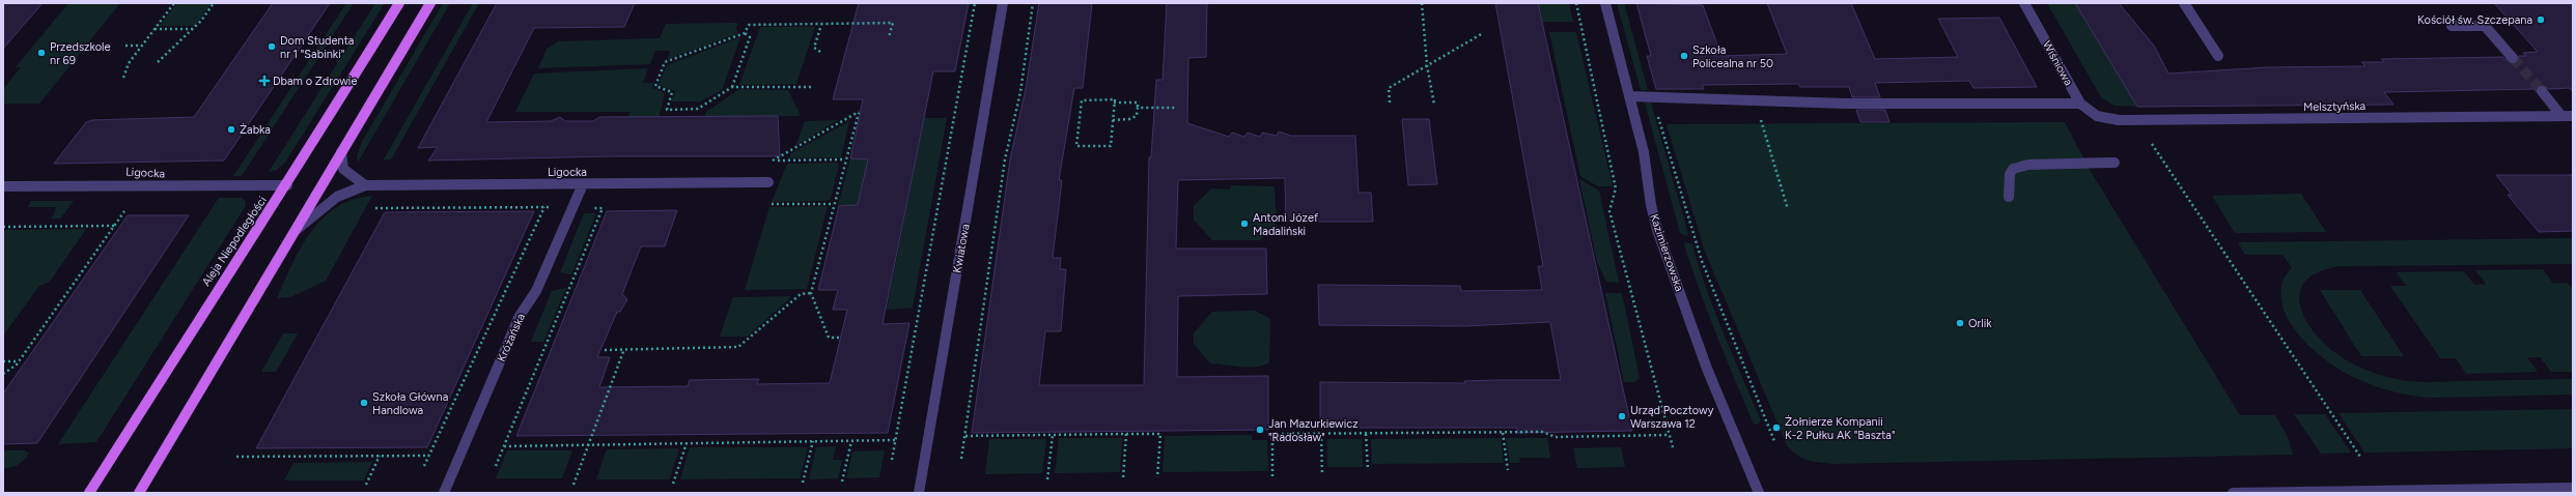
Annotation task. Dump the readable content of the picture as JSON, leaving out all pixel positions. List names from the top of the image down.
{
  "streets": {
    "main road": ["Aleja Niepodległości"],
    "street": [
      "Wiśniowa",
      "Melsztyńska",
      "Ligocka",
      "Kwiatowa",
      "Kazimierzowska",
      "Króżańska"
    ]
  },
  "crossings": [
    ["Wiśniowa", "Melsztyńska"],
    ["Ligocka", "Aleja Niepodległości"],
    ["Ligocka", "Króżańska"]
  ],
  "places": {
    "other": [
      "Kościół św. Szczepana",
      "Dom Studenta nr 1 \"Sabinki\"",
      "Przedszkole nr 69",
      "Szkoła Policealna nr 50",
      "Żabka",
      "Antoni Józef Madaliński",
      "Orlik",
      "Szkoła Główna Handlowa",
      "Urząd Pocztowy Warszawa 12",
      "Żołnierze Kompanii K-2 Pułku AK \"Baszta\"",
      "Jan Mazurkiewicz \"Radosław\""
    ],
    "health": ["Dbam o Zdrowie"]
  }
}
